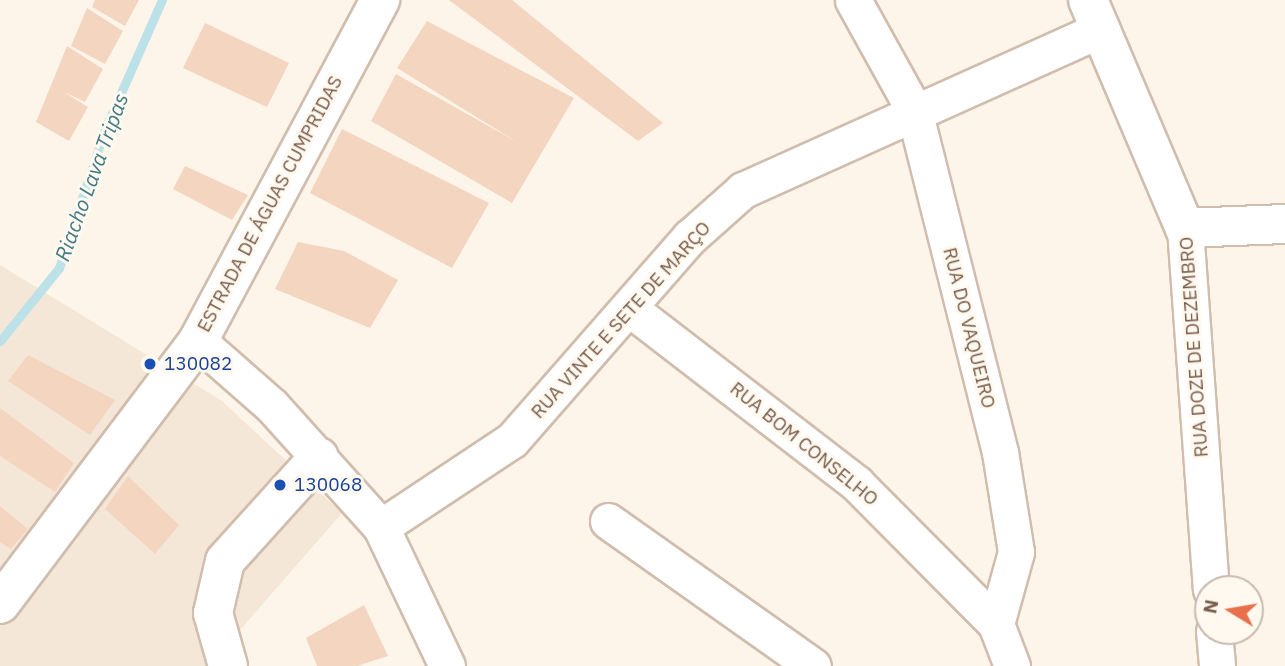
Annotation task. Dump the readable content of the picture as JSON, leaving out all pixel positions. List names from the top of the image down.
{
  "streets": {
    "main road": ["ESTRADA DE ÁGUAS CUMPRIDAS", "RUA DOZE DE DEZEMBRO"],
    "street": ["RUA VINTE E SETE DE MARÇO", "RUA DO VAQUEIRO", "RUA BOM CONSELHO"]
  },
  "crossings": [
    ["RUA VINTE E SETE DE MARÇO", "RUA DO VAQUEIRO"],
    ["RUA VINTE E SETE DE MARÇO", "RUA DOZE DE DEZEMBRO"],
    ["RUA VINTE E SETE DE MARÇO", "RUA BOM CONSELHO"],
    ["RUA DO VAQUEIRO", "RUA BOM CONSELHO"]
  ],
  "water": ["Riacho Lava Tripas"],
  "places": ["130082", "130068"],
  "north": "left"
}
